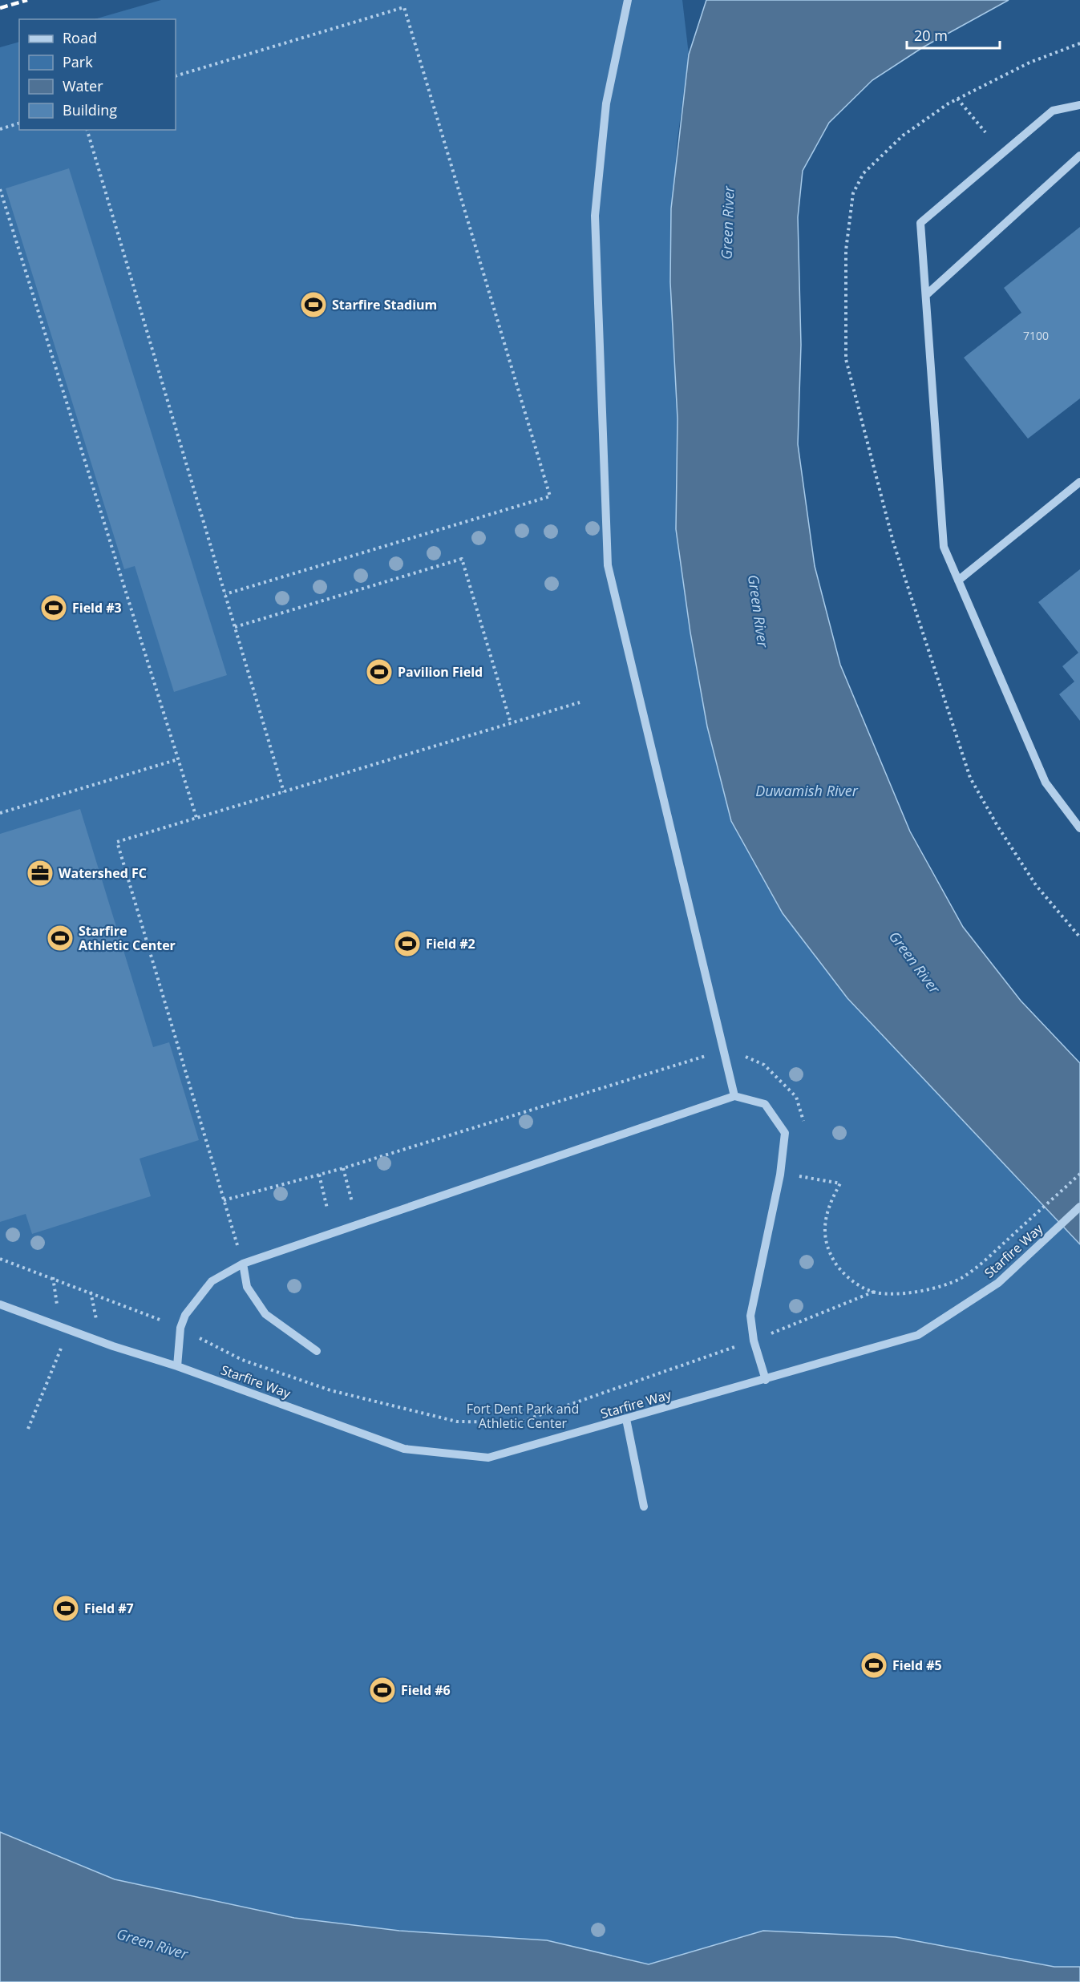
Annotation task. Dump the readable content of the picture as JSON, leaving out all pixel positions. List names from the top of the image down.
{
  "streets": {
    "street": ["Starfire Way"]
  },
  "water": ["Green River", "Duwamish River"],
  "parks": ["Fort Dent Park and Athletic Center"],
  "places": {
    "sports": [
      "Starfire Stadium",
      "Field #3",
      "Pavilion Field",
      "Starfire Athletic Center",
      "Field #2",
      "Field #7",
      "Field #5",
      "Field #6"
    ],
    "office": ["Watershed FC"]
  },
  "house_numbers": ["7100"],
  "legend": [
    "Road",
    "Park",
    "Water",
    "Building"
  ],
  "scale_bar": "20 m"
}
